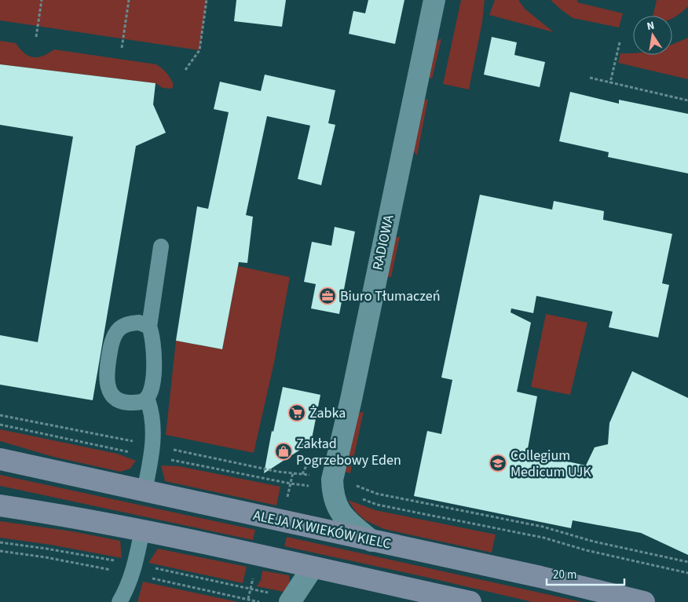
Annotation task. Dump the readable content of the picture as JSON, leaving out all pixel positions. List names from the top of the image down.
{
  "streets": {
    "main road": ["ALEJA IX WIEKÓW KIELC"],
    "street": ["RADIOWA"]
  },
  "crossings": [
    ["RADIOWA", "ALEJA IX WIEKÓW KIELC"]
  ],
  "places": {
    "office": ["Biuro Tłumaczeń"],
    "supermarket": ["Żabka"],
    "shop": ["Zakład Pogrzebowy Eden"],
    "school or university": ["Collegium Medicum UJK"]
  },
  "scale_bar": "20 m",
  "north": "top"
}
